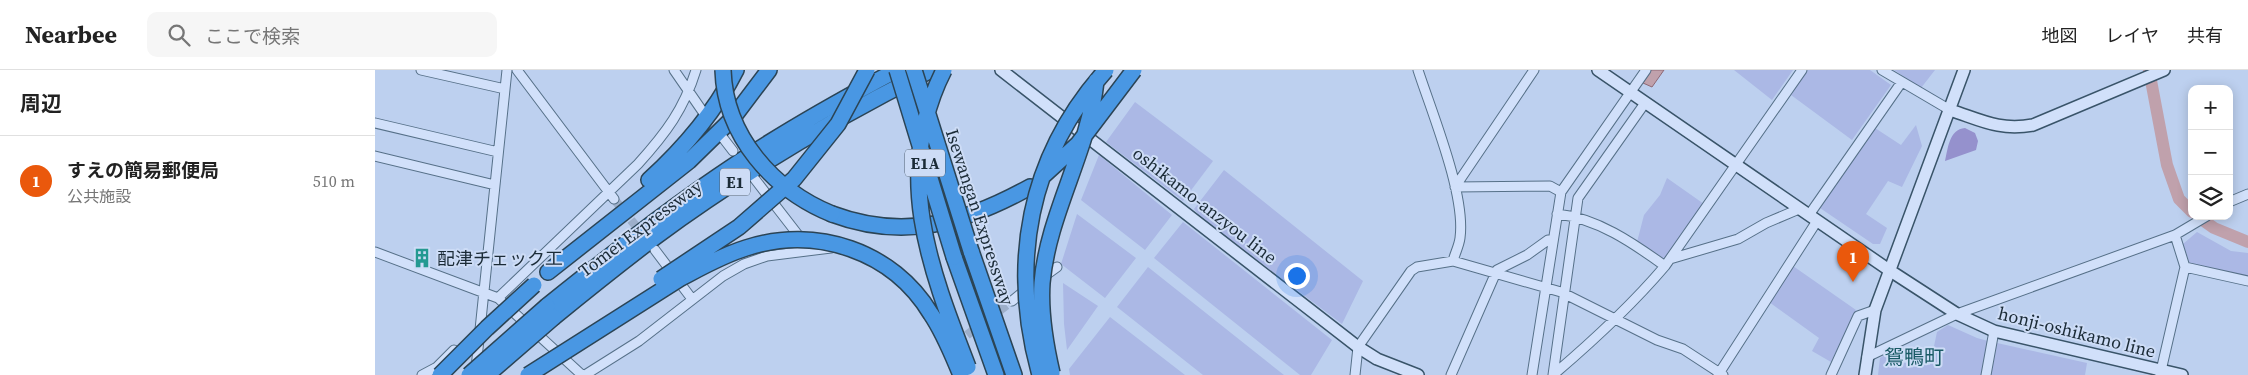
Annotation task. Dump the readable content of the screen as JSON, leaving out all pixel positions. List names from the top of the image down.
{
  "streets": {
    "highway": [
      "E1A",
      "E1",
      "Isewangan Expressway",
      "Tomei Expressway"
    ],
    "main road": ["oshikamo-anzyou line", "honji-oshikamo line"]
  },
  "crossings": [
    ["Isewangan Expressway", "Tomei Expressway"]
  ],
  "districts": ["鴛鴨町"],
  "places": {
    "building": ["配津チェック工"]
  },
  "page": {
    "header": "Nearbee",
    "search": "ここで検索",
    "nav": ["地図", "レイヤ", "共有"],
    "heading": "周辺",
    "map_buttons": ["+", "−"],
    "list": [
      {
        "mark": "1",
        "name": "すえの簡易郵便局",
        "note": "公共施設",
        "value": "510 m"
      }
    ],
    "pins": "1"
  }
}
